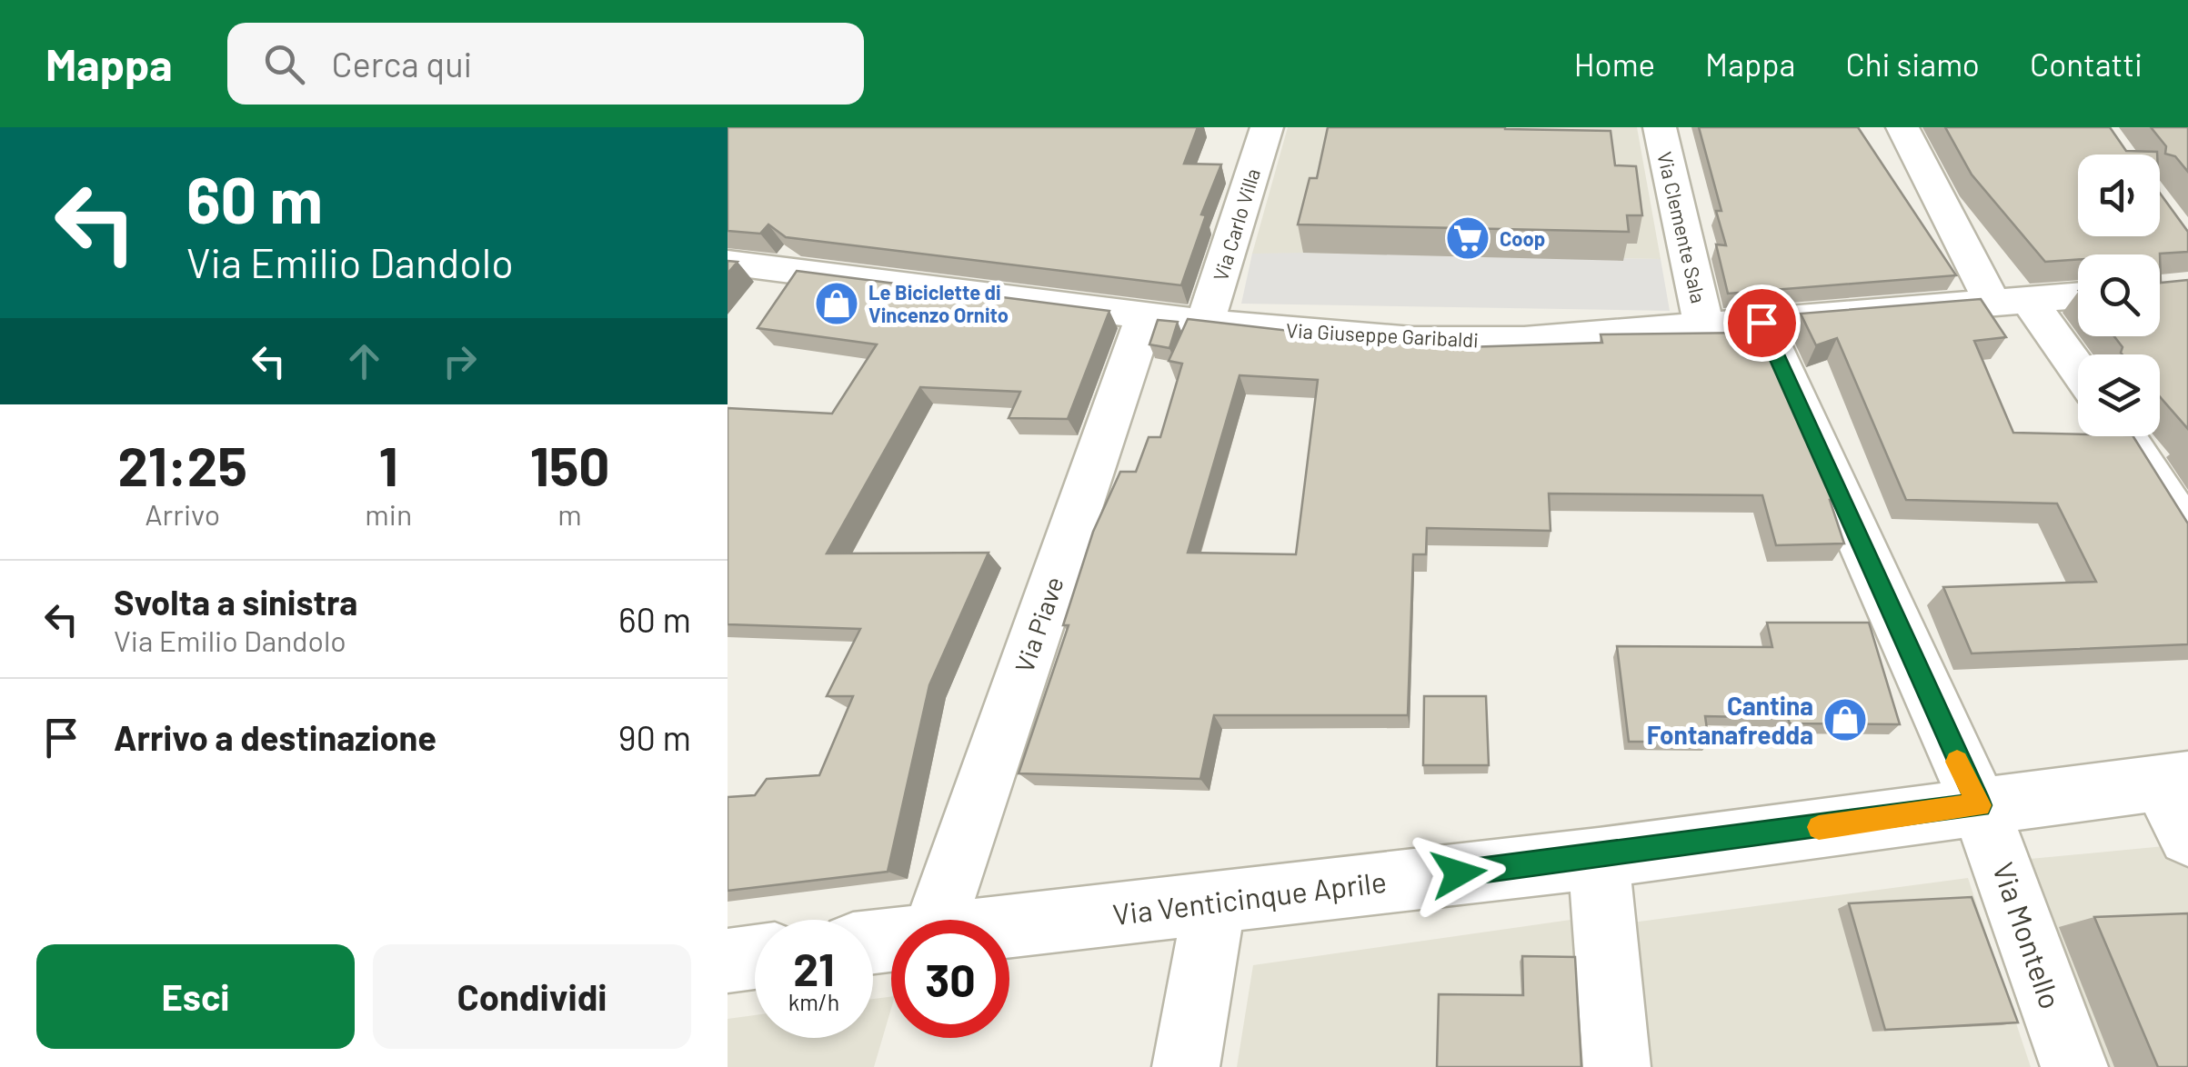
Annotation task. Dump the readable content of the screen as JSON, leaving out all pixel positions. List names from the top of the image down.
{
  "streets": {
    "street": [
      "Via Carlo Villa",
      "Via Clemente Sala",
      "Via Giuseppe Garibaldi",
      "Via Piave",
      "Via Venticinque Aprile",
      "Via Montello"
    ]
  },
  "crossings": [
    ["Via Carlo Villa", "Via Giuseppe Garibaldi"],
    ["Via Clemente Sala", "Via Giuseppe Garibaldi"],
    ["Via Giuseppe Garibaldi", "Via Piave"],
    ["Via Giuseppe Garibaldi", "Via Montello"],
    ["Via Venticinque Aprile", "Via Montello"]
  ],
  "places": {
    "supermarket": ["Coop"],
    "shop": ["Le Biciclette di Vincenzo Ornito", "Cantina Fontanafredda"]
  },
  "page": {
    "header": "Mappa",
    "search": "Cerca qui",
    "nav": [
      "Home",
      "Mappa",
      "Chi siamo",
      "Contatti"
    ],
    "turn": ["60 m", "Via Emilio Dandolo"],
    "eta": [
      "21:25",
      "Arrivo",
      "1",
      "min",
      "150",
      "m"
    ],
    "list": [
      {
        "name": "Svolta a sinistra",
        "note": "Via Emilio Dandolo",
        "value": "60 m"
      },
      {
        "name": "Arrivo a destinazione",
        "value": "90 m"
      }
    ],
    "speed": "21 km/h",
    "limit": "30",
    "buttons": ["Esci", "Condividi"]
  }
}
